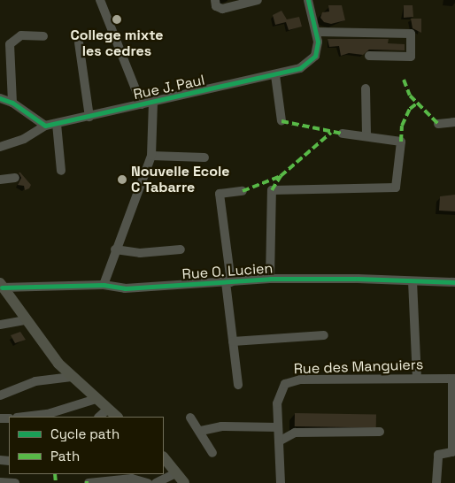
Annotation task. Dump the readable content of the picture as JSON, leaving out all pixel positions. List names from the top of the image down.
{
  "streets": {
    "street": ["Rue J. Paul", "Rue O. Lucien", "Rue des Manguiers"]
  },
  "places": ["College mixte les cedres", "Nouvelle Ecole C Tabarre"],
  "legend": ["Cycle path", "Path"]
}
